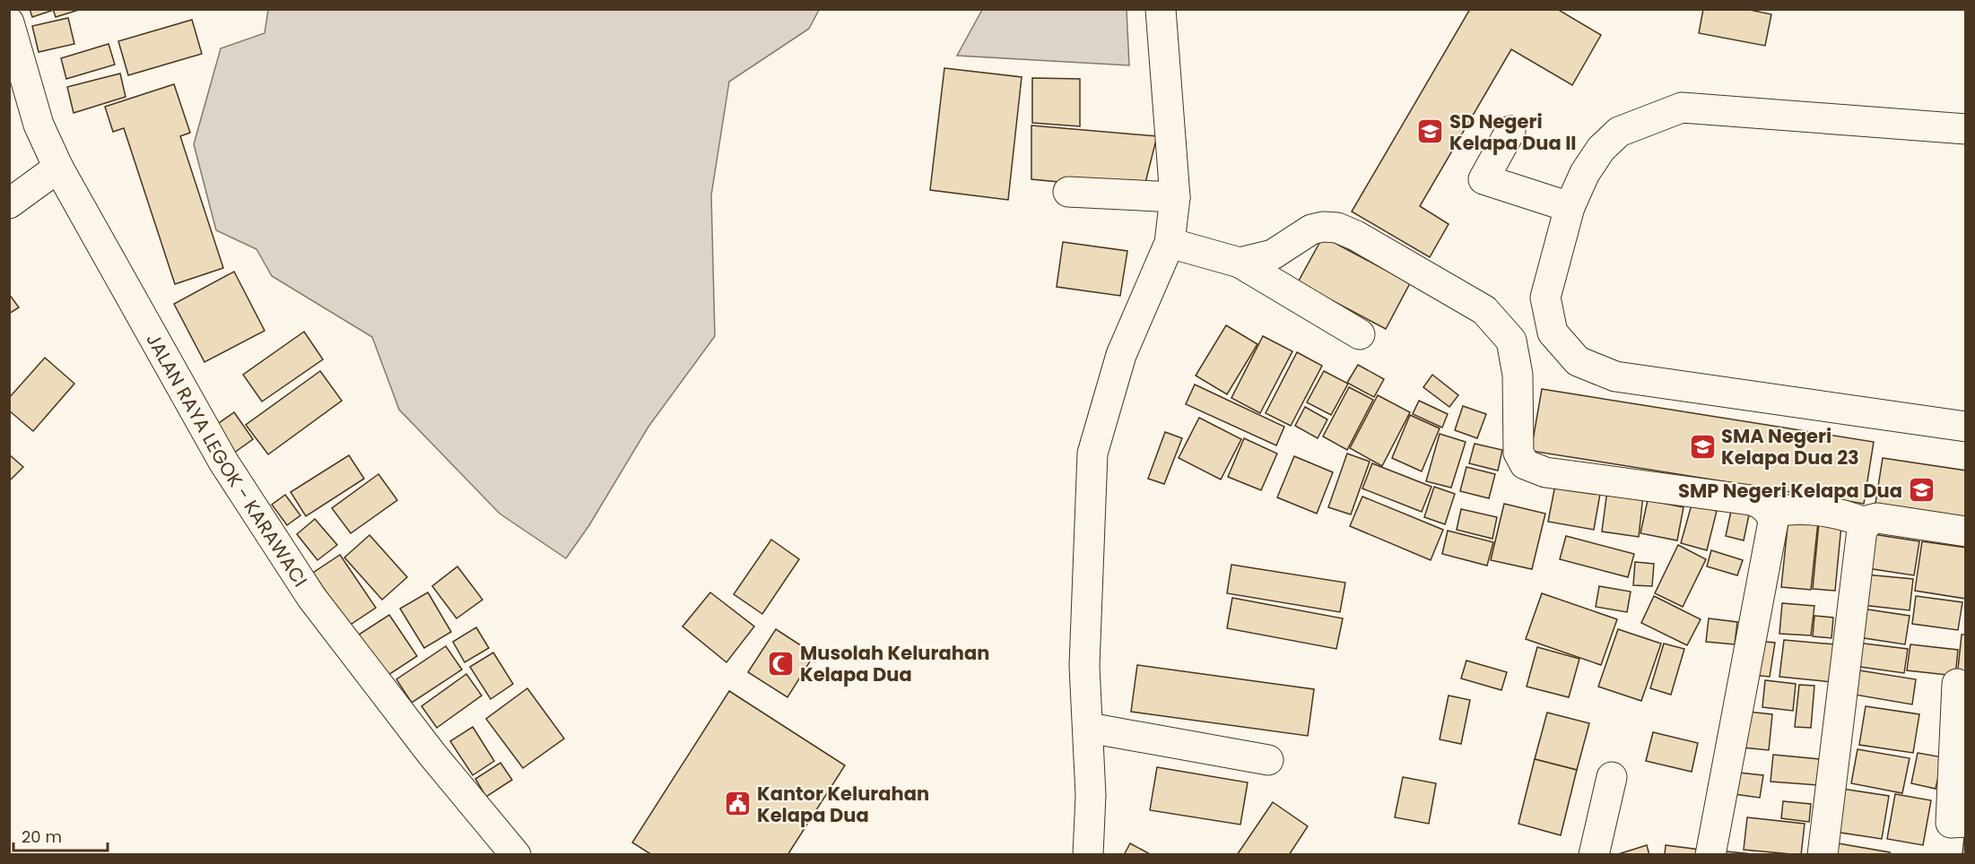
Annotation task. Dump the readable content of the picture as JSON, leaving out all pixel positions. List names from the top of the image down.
{
  "streets": {
    "street": ["JALAN RAYA LEGOK - KARAWACI"]
  },
  "places": {
    "school or university": ["SD Negeri Kelapa Dua II", "SMA Negeri Kelapa Dua 23", "SMP Negeri Kelapa Dua"],
    "mosque": ["Musolah Kelurahan Kelapa Dua"],
    "public building": ["Kantor Kelurahan Kelapa Dua"]
  },
  "scale_bar": "20 m"
}
